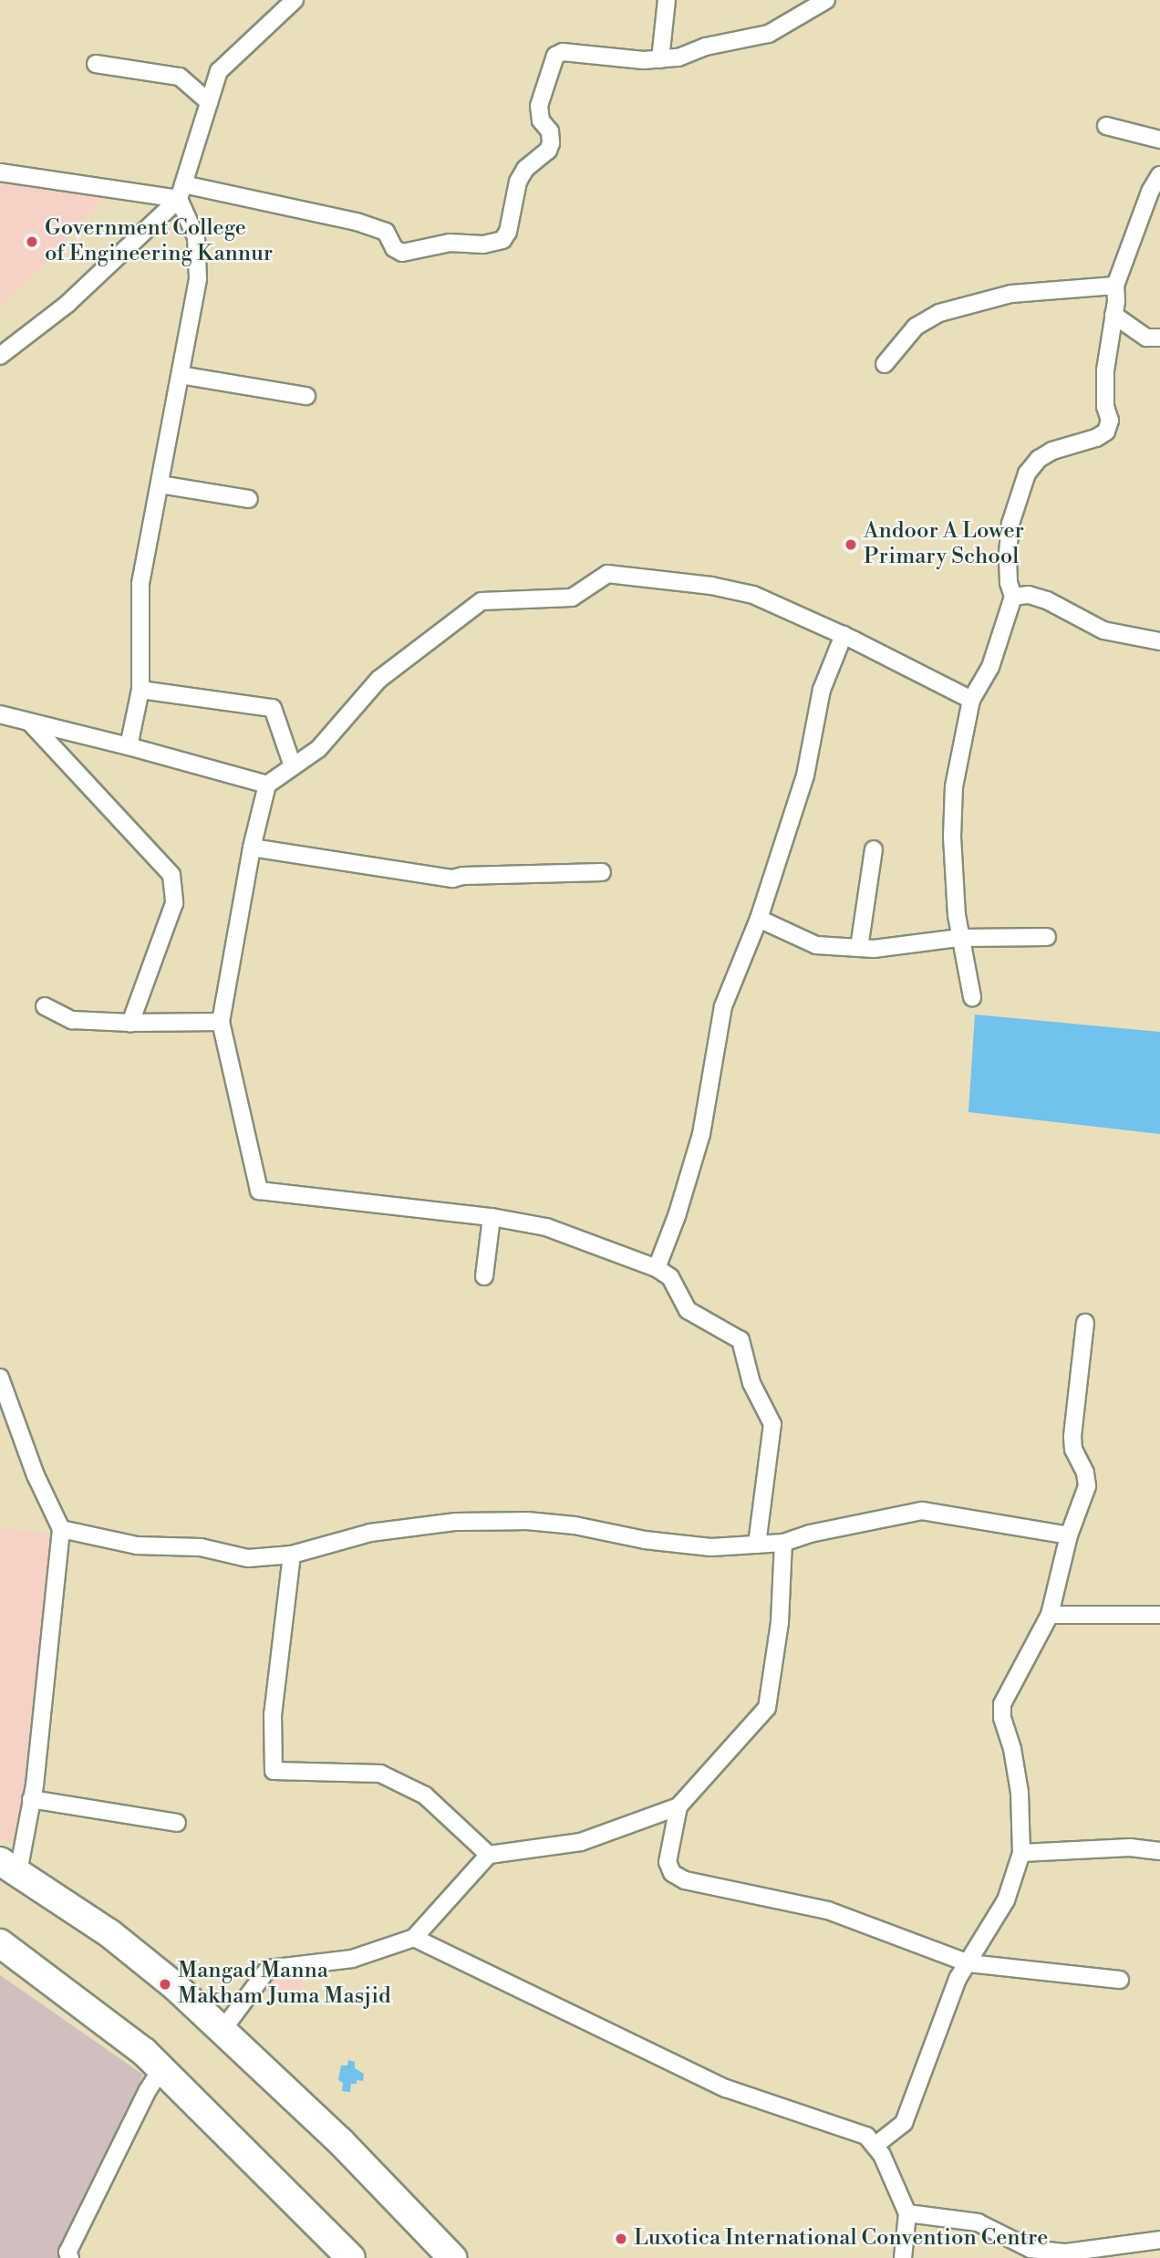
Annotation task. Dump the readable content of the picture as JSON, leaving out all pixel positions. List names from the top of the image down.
{
  "places": [
    "Government College of Engineering Kannur",
    "Andoor A Lower Primary School",
    "Mangad Manna Makham Juma Masjid",
    "Luxotica International Convention Centre"
  ]
}
